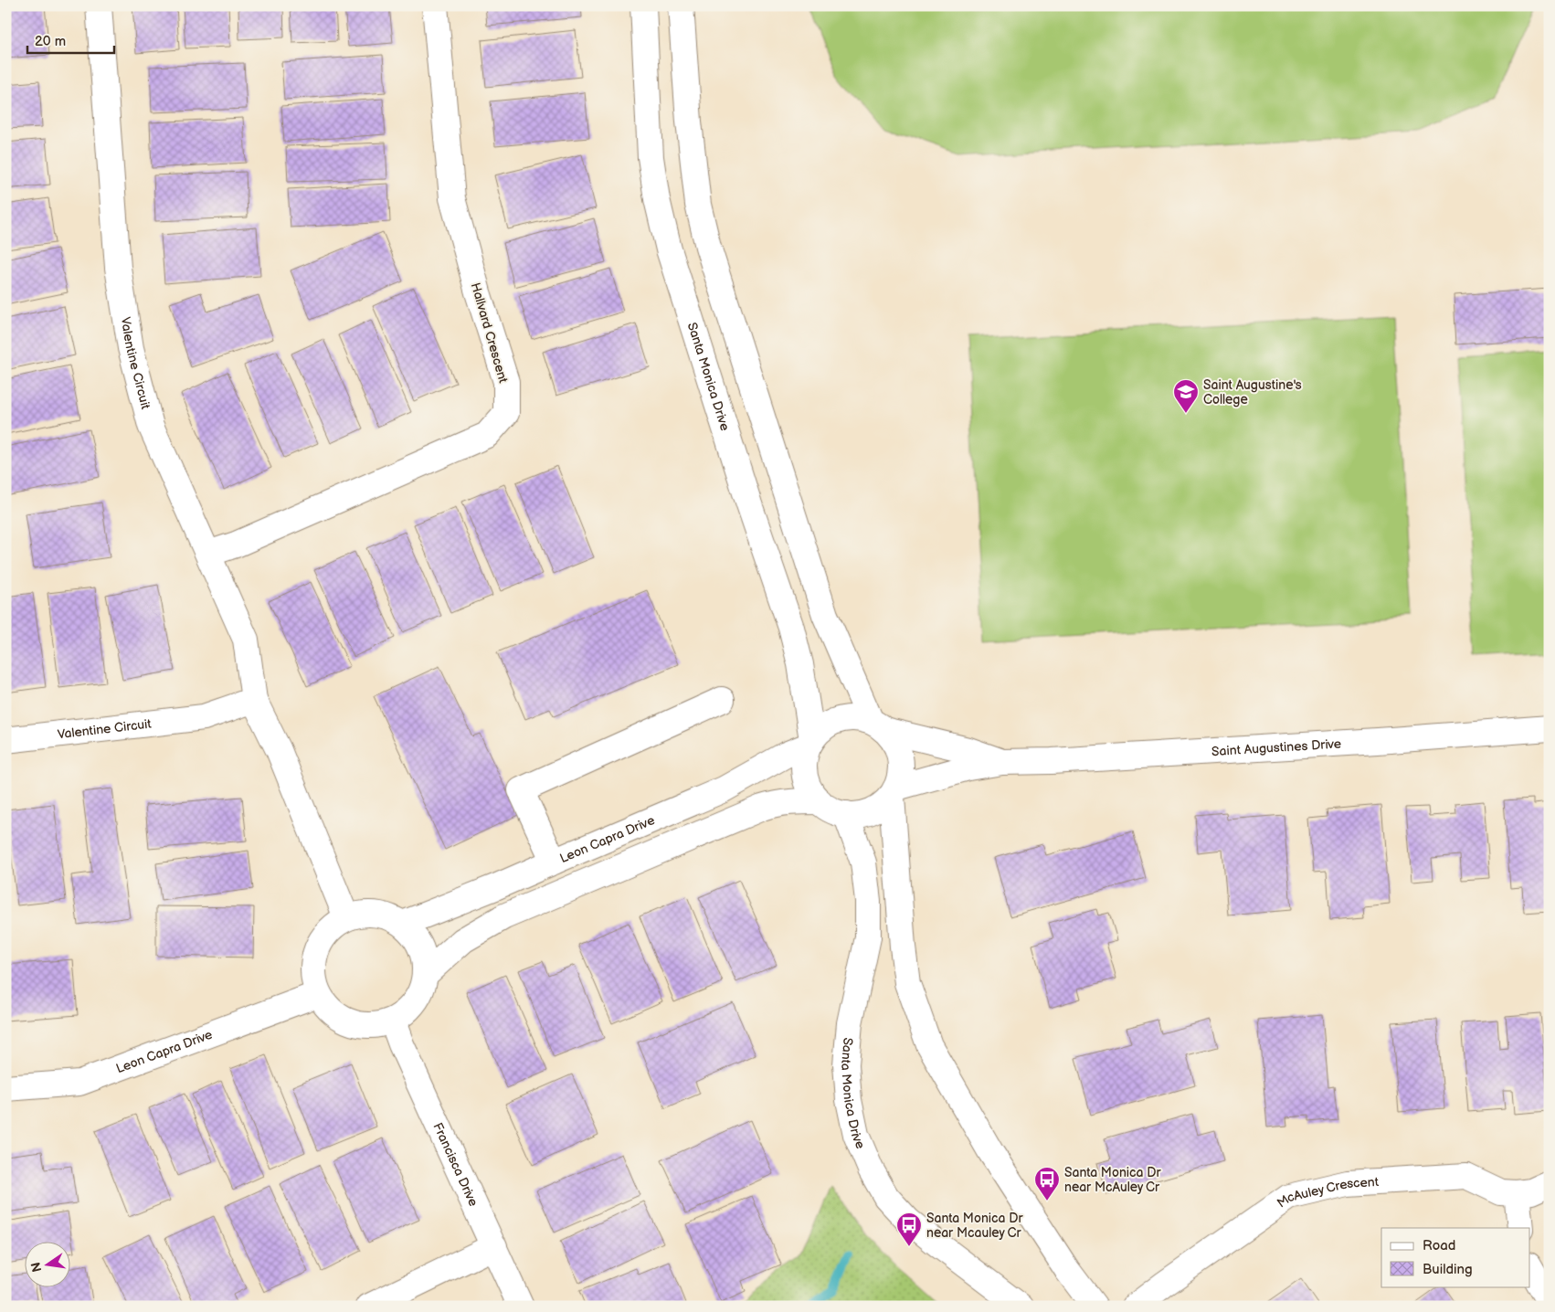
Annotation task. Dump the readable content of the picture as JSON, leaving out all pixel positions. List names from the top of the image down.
{
  "streets": {
    "street": [
      "Hallvard Crescent",
      "Valentine Circuit",
      "Santa Monica Drive",
      "Saint Augustines Drive",
      "Leon Capra Drive",
      "Francisca Drive",
      "McAuley Crescent"
    ]
  },
  "crossings": [
    ["Hallvard Crescent", "Valentine Circuit"],
    ["Valentine Circuit", "Leon Capra Drive"],
    ["Valentine Circuit", "Francisca Drive"],
    ["Santa Monica Drive", "Saint Augustines Drive"],
    ["Santa Monica Drive", "Leon Capra Drive"],
    ["Saint Augustines Drive", "Leon Capra Drive"],
    ["Leon Capra Drive", "Francisca Drive"]
  ],
  "places": {
    "school or university": ["Saint Augustine's College"],
    "bus stop": ["Santa Monica Dr near McAuley Cr", "Santa Monica Dr near Mcauley Cr"]
  },
  "legend": ["Road", "Building"],
  "scale_bar": "20 m",
  "north": "left"
}
